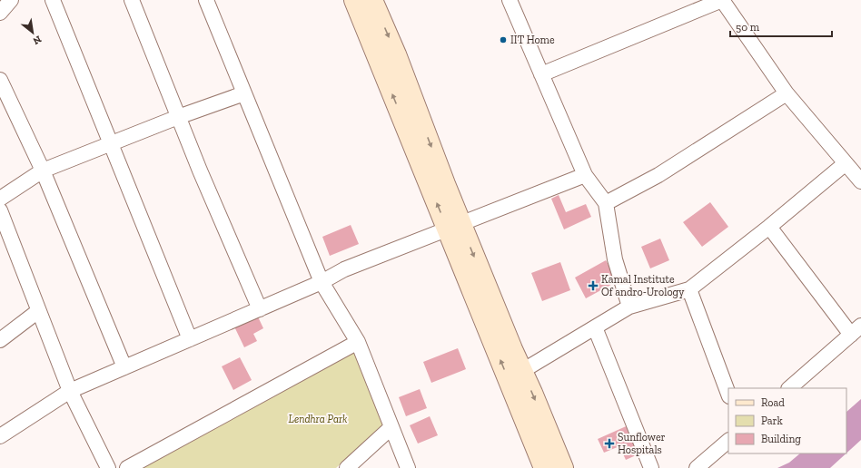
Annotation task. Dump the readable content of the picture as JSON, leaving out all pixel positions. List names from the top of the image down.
{
  "parks": ["Lendhra Park"],
  "places": {
    "other": ["IIT Home"],
    "health": ["Kamal Institute Of andro-Urology", "Sunflower Hospitals"]
  },
  "legend": ["Road", "Park", "Building"],
  "scale_bar": "50 m",
  "north": "bottom right"
}
